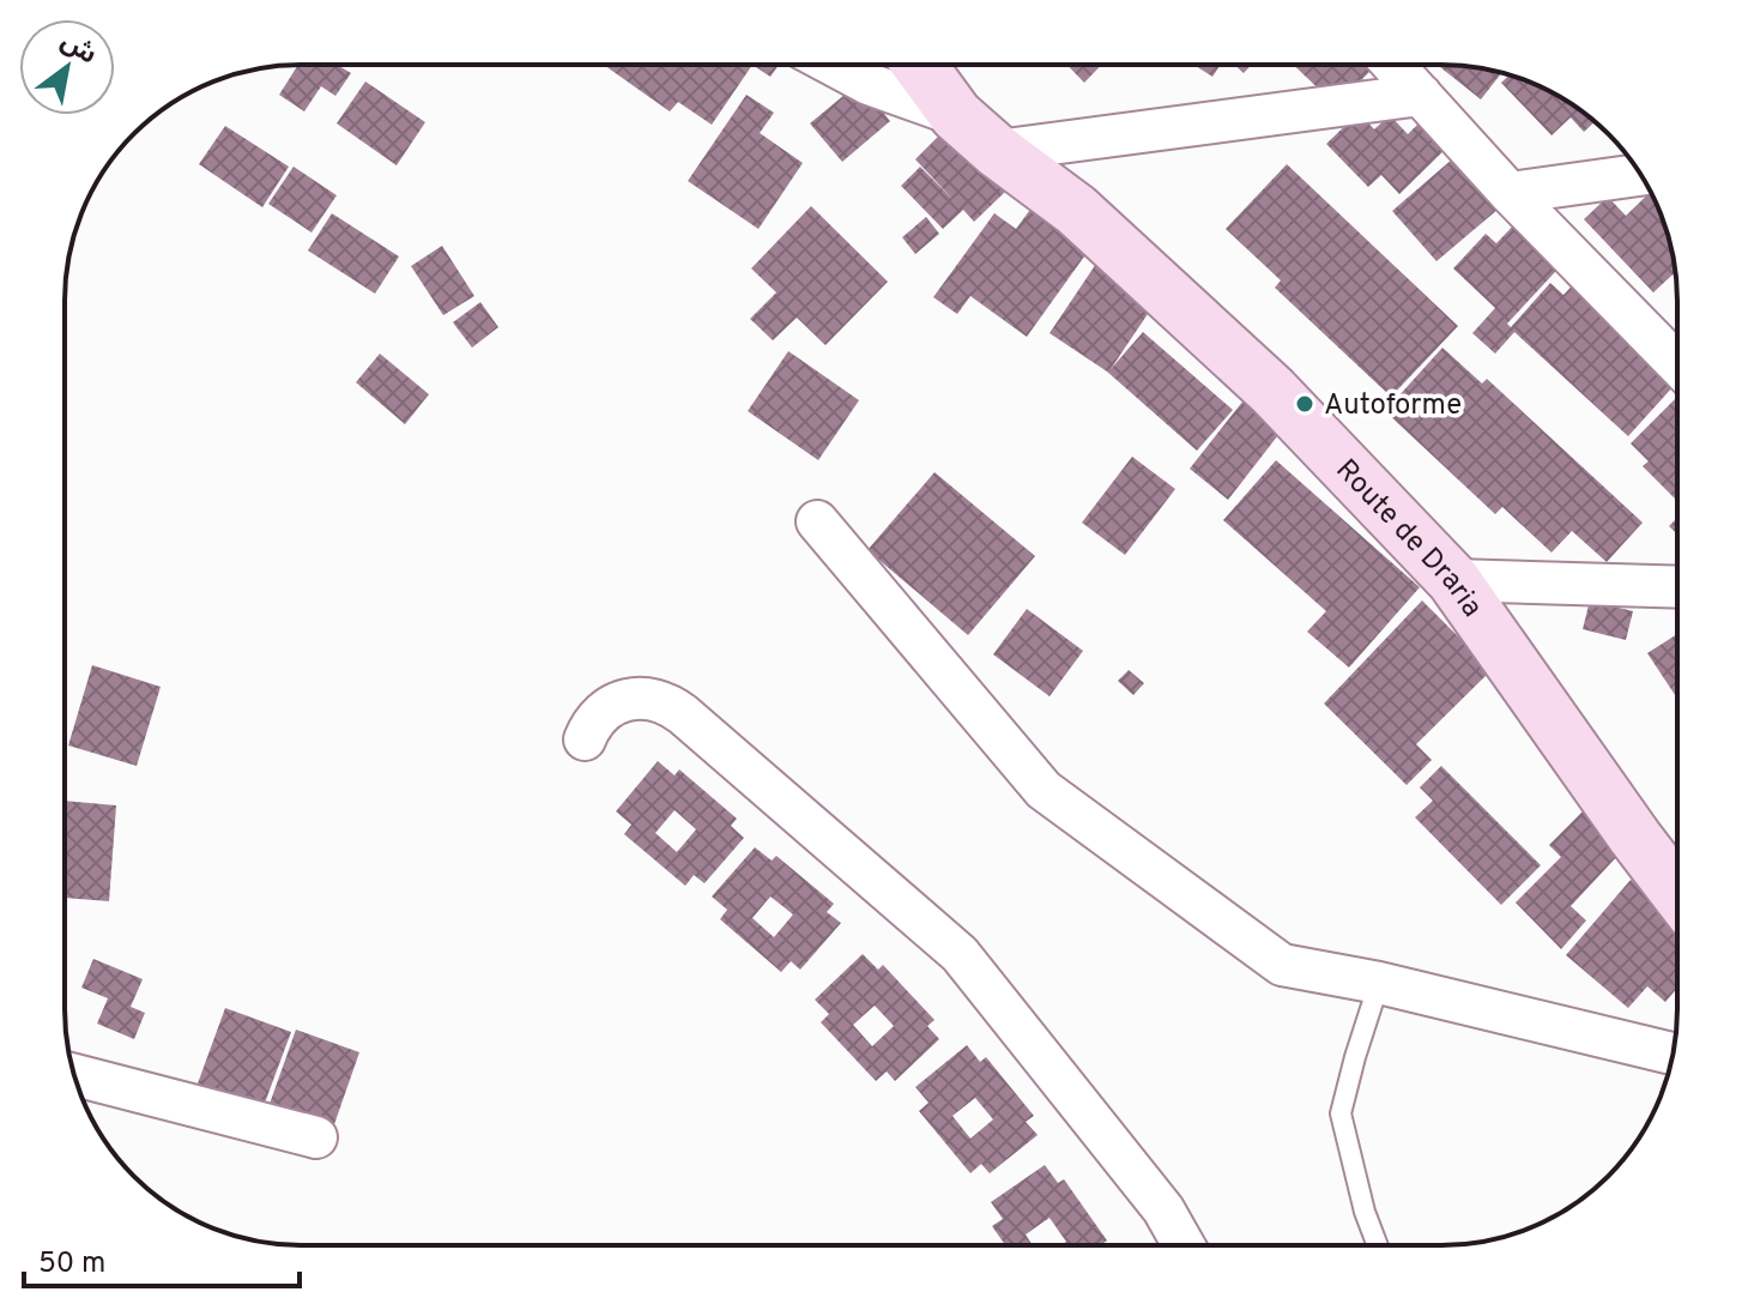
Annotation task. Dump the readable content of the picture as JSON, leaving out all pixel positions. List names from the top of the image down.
{
  "streets": {
    "main road": ["Route de Draria"]
  },
  "places": ["Autoforme"],
  "scale_bar": "50 m",
  "north": "top right"
}
